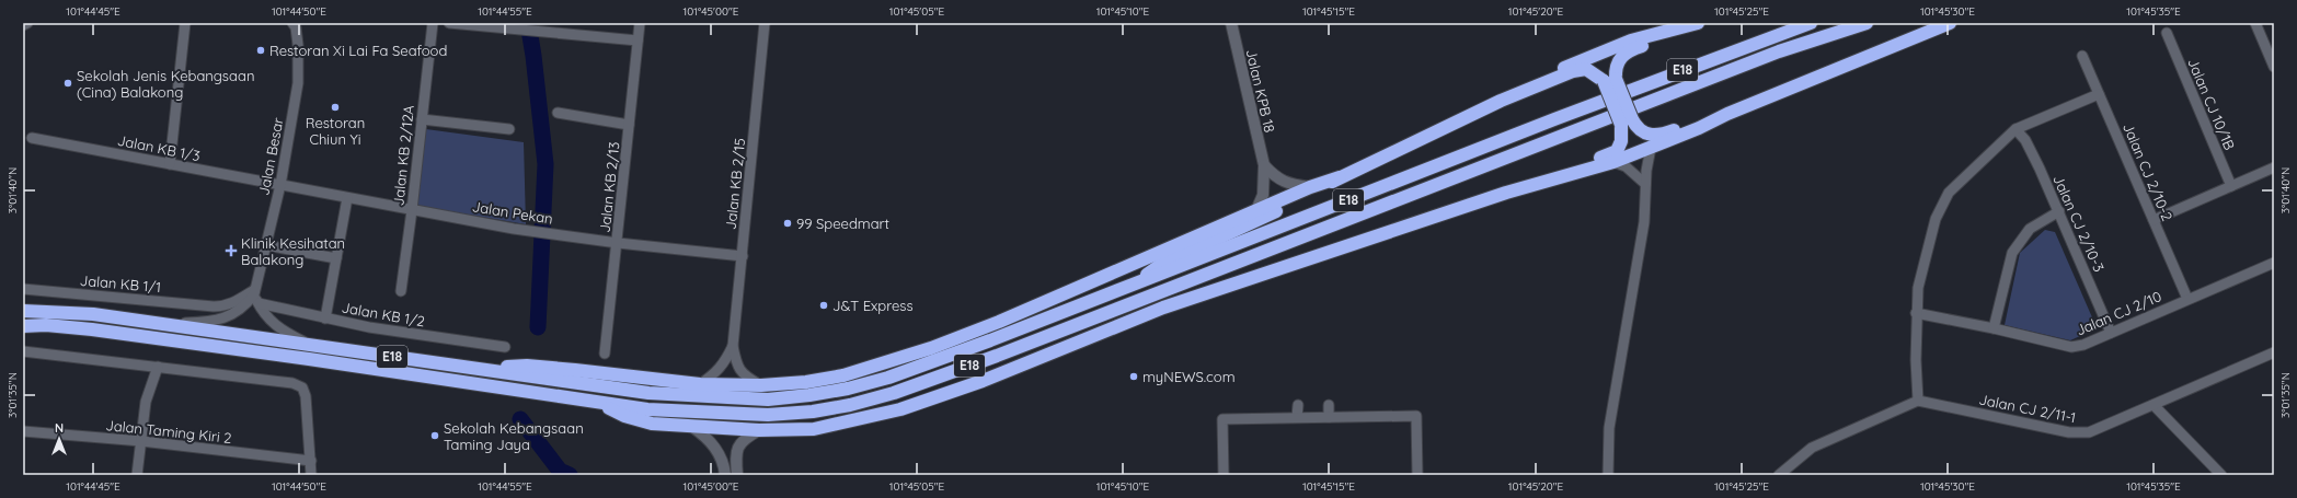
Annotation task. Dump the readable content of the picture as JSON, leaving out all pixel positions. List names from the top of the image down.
{
  "streets": {
    "highway": ["E18"],
    "street": [
      "Jalan KPB 18",
      "Jalan CJ 10/1B",
      "Jalan KB 1/3",
      "Jalan KB 2/12A",
      "Jalan Besar",
      "Jalan CJ 2/10-2",
      "Jalan KB 2/15",
      "Jalan KB 2/13",
      "Jalan Pekan",
      "Jalan CJ 2/10-3",
      "Jalan KB 1/1",
      "Jalan CJ 2/10",
      "Jalan KB 1/2",
      "Jalan CJ 2/11-1",
      "Jalan Taming Kiri 2"
    ]
  },
  "crossings": [
    ["E18", "Jalan Besar"],
    ["Jalan KB 1/3", "Jalan Besar"],
    ["Jalan KB 1/3", "Jalan Pekan"],
    ["Jalan KB 2/12A", "Jalan Pekan"],
    ["Jalan Besar", "Jalan Pekan"],
    ["Jalan Besar", "Jalan KB 1/1"],
    ["Jalan Besar", "Jalan KB 1/2"],
    ["Jalan CJ 2/10-2", "Jalan CJ 2/10"],
    ["Jalan KB 2/15", "Jalan Pekan"],
    ["Jalan KB 2/13", "Jalan Pekan"],
    ["Jalan CJ 2/10-3", "Jalan CJ 2/10"],
    ["Jalan KB 1/1", "Jalan KB 1/2"]
  ],
  "places": {
    "other": [
      "Restoran Xi Lai Fa Seafood",
      "Sekolah Jenis Kebangsaan (Cina) Balakong",
      "Restoran Chiun Yi",
      "99 Speedmart",
      "J&T Express",
      "myNEWS.com",
      "Sekolah Kebangsaan Taming Jaya"
    ],
    "health": ["Klinik Kesihatan Balakong"]
  },
  "north": "top",
  "coordinates": [
    "101°44'45\"E",
    "101°44'50\"E",
    "101°44'55\"E",
    "101°45'00\"E",
    "101°45'05\"E",
    "101°45'10\"E",
    "101°45'15\"E",
    "101°45'20\"E",
    "101°45'25\"E",
    "101°45'30\"E",
    "101°45'35\"E",
    "3°01'40\"N",
    "3°01'35\"N"
  ]
}
